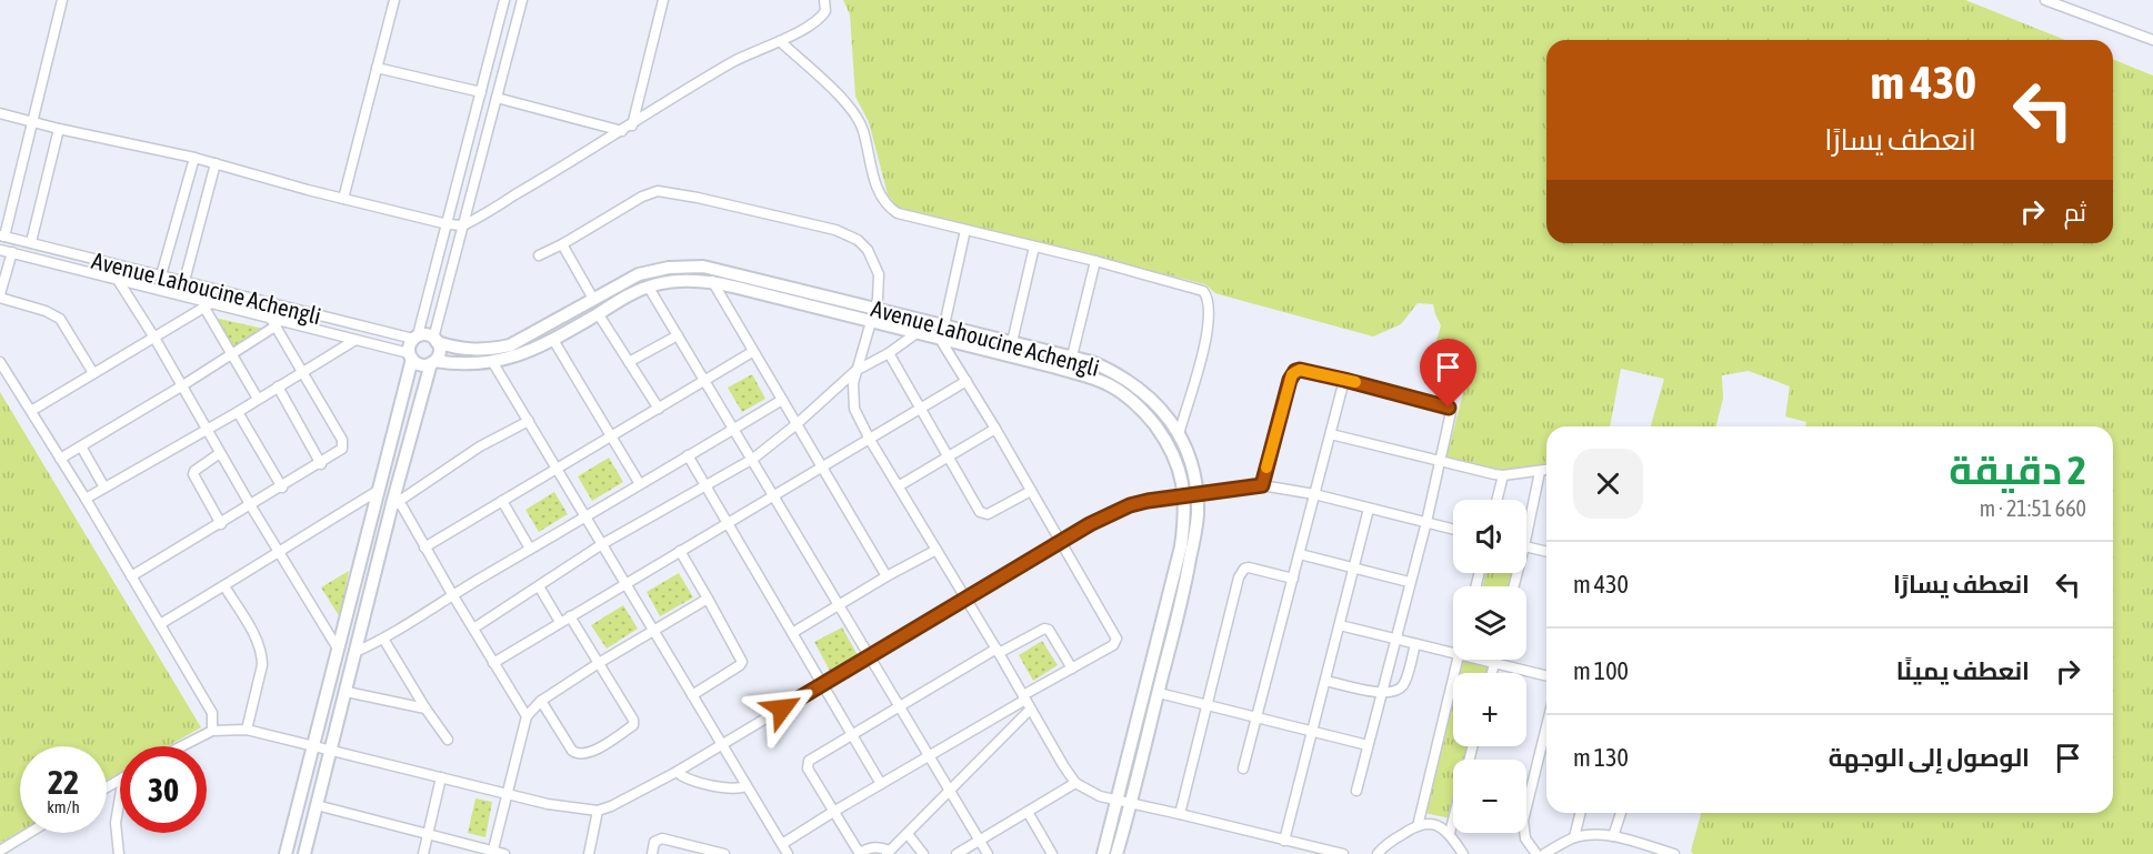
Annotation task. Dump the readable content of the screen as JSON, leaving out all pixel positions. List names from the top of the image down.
{
  "streets": {
    "street": ["Avenue Lahoucine Achengli"]
  },
  "page": {
    "turn": ["430 m", "انعطف يسارًا"],
    "then": "ثم",
    "heading": ["2 دقيقة", "660 m · 21:51"],
    "map_buttons": ["+", "−"],
    "list": [
      {
        "name": "انعطف يسارًا",
        "value": "430 m"
      },
      {
        "name": "انعطف يمينًا",
        "value": "100 m"
      },
      {
        "name": "الوصول إلى الوجهة",
        "value": "130 m"
      }
    ],
    "speed": "22 km/h",
    "limit": "30"
  }
}
